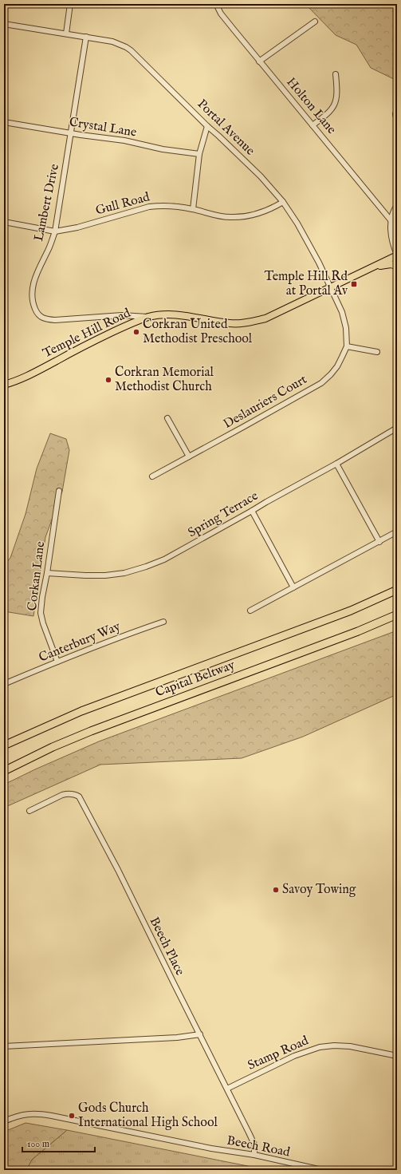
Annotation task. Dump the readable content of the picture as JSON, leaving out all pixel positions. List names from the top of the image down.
{
  "streets": {
    "highway": ["Capital Beltway"],
    "main road": ["Temple Hill Road"],
    "street": [
      "Holton Lane",
      "Crystal Lane",
      "Portal Avenue",
      "Lambert Drive",
      "Gull Road",
      "Deslauriers Court",
      "Spring Terrace",
      "Corkan Lane",
      "Canterbury Way",
      "Beech Place",
      "Stamp Road",
      "Beech Road"
    ]
  },
  "crossings": [
    ["Crystal Lane", "Lambert Drive"],
    ["Portal Avenue", "Lambert Drive"],
    ["Portal Avenue", "Gull Road"],
    ["Portal Avenue", "Temple Hill Road"],
    ["Portal Avenue", "Deslauriers Court"],
    ["Lambert Drive", "Gull Road"],
    ["Lambert Drive", "Temple Hill Road"],
    ["Spring Terrace", "Corkan Lane"],
    ["Corkan Lane", "Canterbury Way"],
    ["Beech Place", "Stamp Road"],
    ["Beech Place", "Beech Road"]
  ],
  "places": {
    "transit": ["Temple Hill Rd at Portal Av"],
    "other": [
      "Corkran United Methodist Preschool",
      "Corkran Memorial Methodist Church",
      "Savoy Towing",
      "Gods Church International High School"
    ]
  },
  "scale_bar": "100 m"
}
